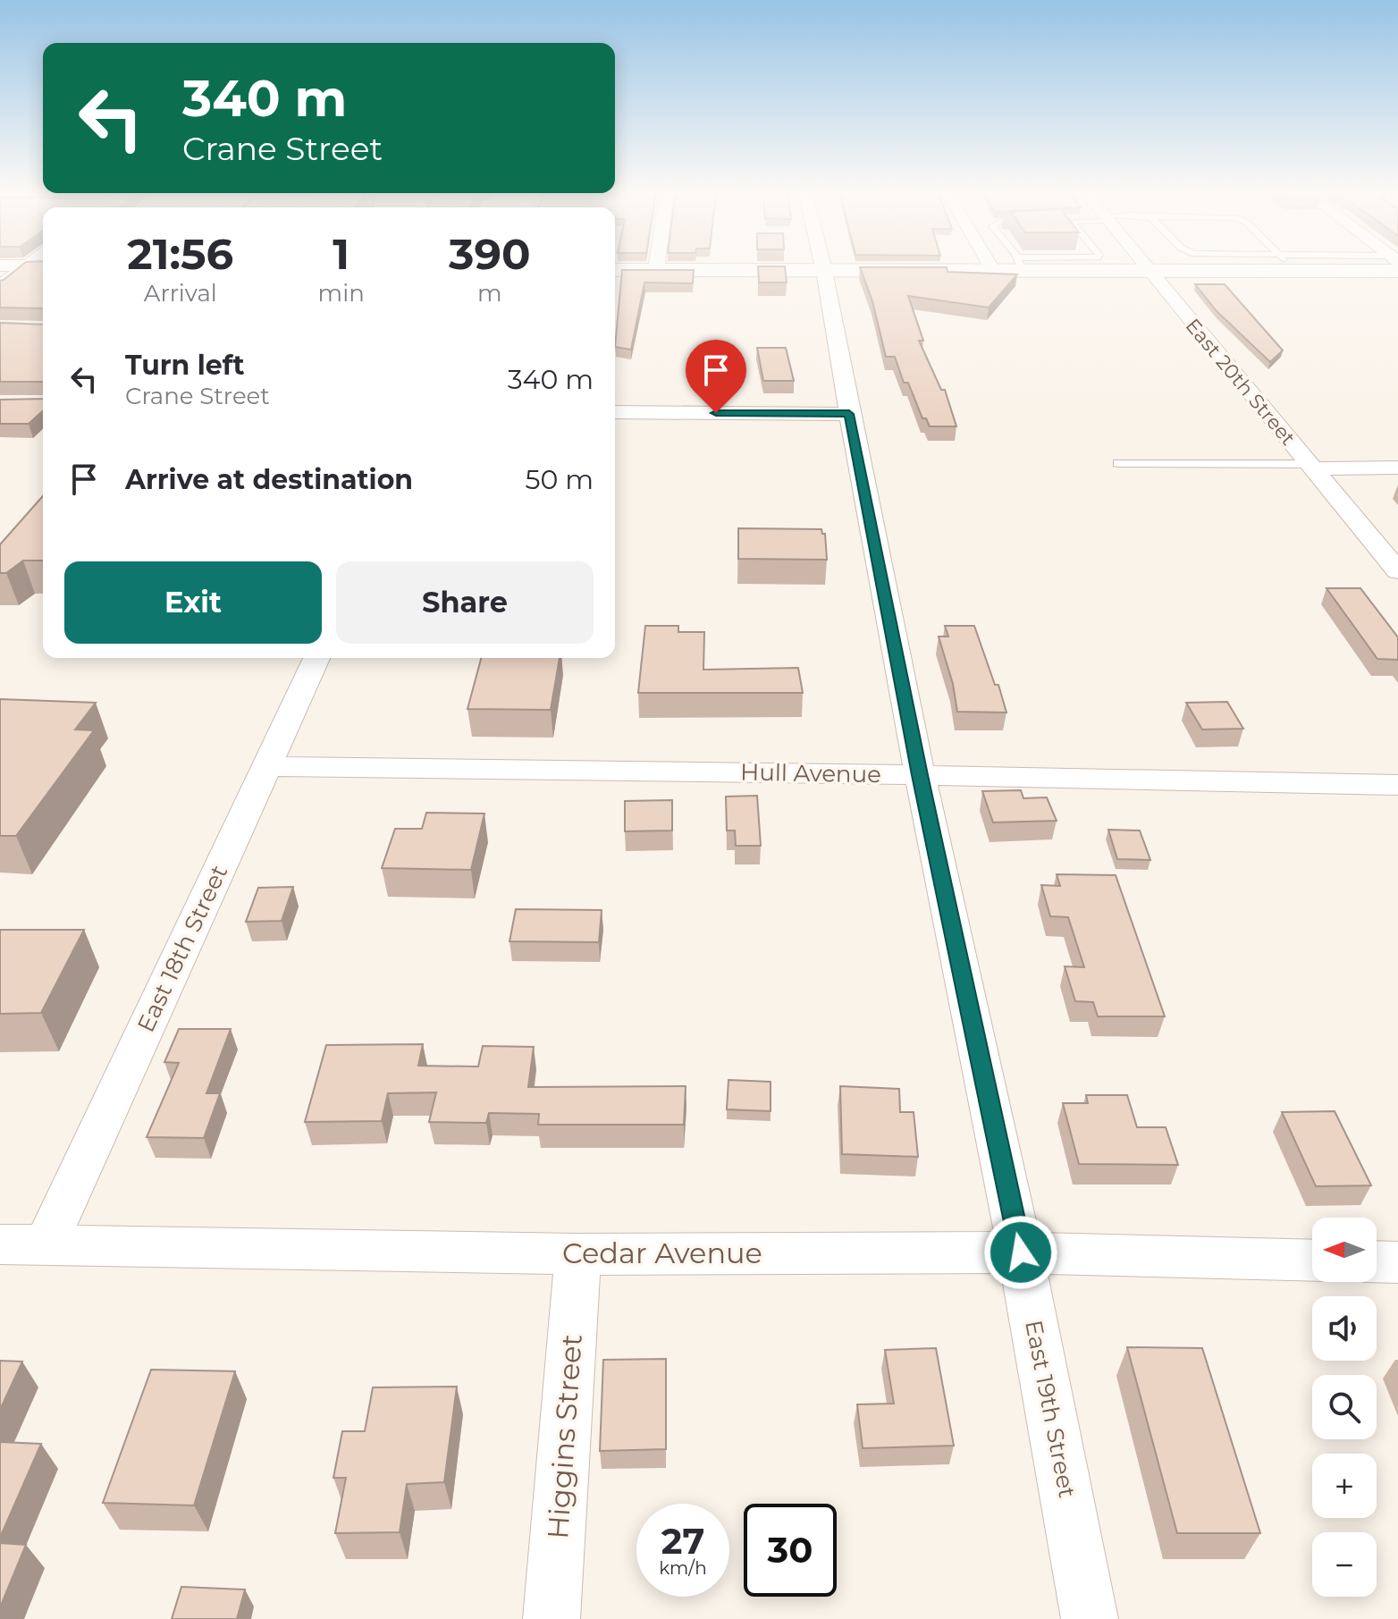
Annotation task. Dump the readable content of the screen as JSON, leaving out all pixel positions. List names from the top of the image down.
{
  "streets": {
    "street": [
      "East 20th Street",
      "Hull Avenue",
      "East 18th Street",
      "Cedar Avenue",
      "East 19th Street",
      "Higgins Street"
    ]
  },
  "crossings": [
    ["Hull Avenue", "East 18th Street"],
    ["Hull Avenue", "East 19th Street"],
    ["East 18th Street", "Cedar Avenue"],
    ["Cedar Avenue", "East 19th Street"],
    ["Cedar Avenue", "Higgins Street"]
  ],
  "north": "left",
  "page": {
    "turn": ["340 m", "Crane Street"],
    "eta": [
      "21:56",
      "Arrival",
      "1",
      "min",
      "390",
      "m"
    ],
    "list": [
      {
        "name": "Turn left",
        "note": "Crane Street",
        "value": "340 m"
      },
      {
        "name": "Arrive at destination",
        "value": "50 m"
      }
    ],
    "buttons": ["Exit", "Share"],
    "map_buttons": ["+", "−"],
    "speed": "27 km/h",
    "limit": "30"
  }
}
